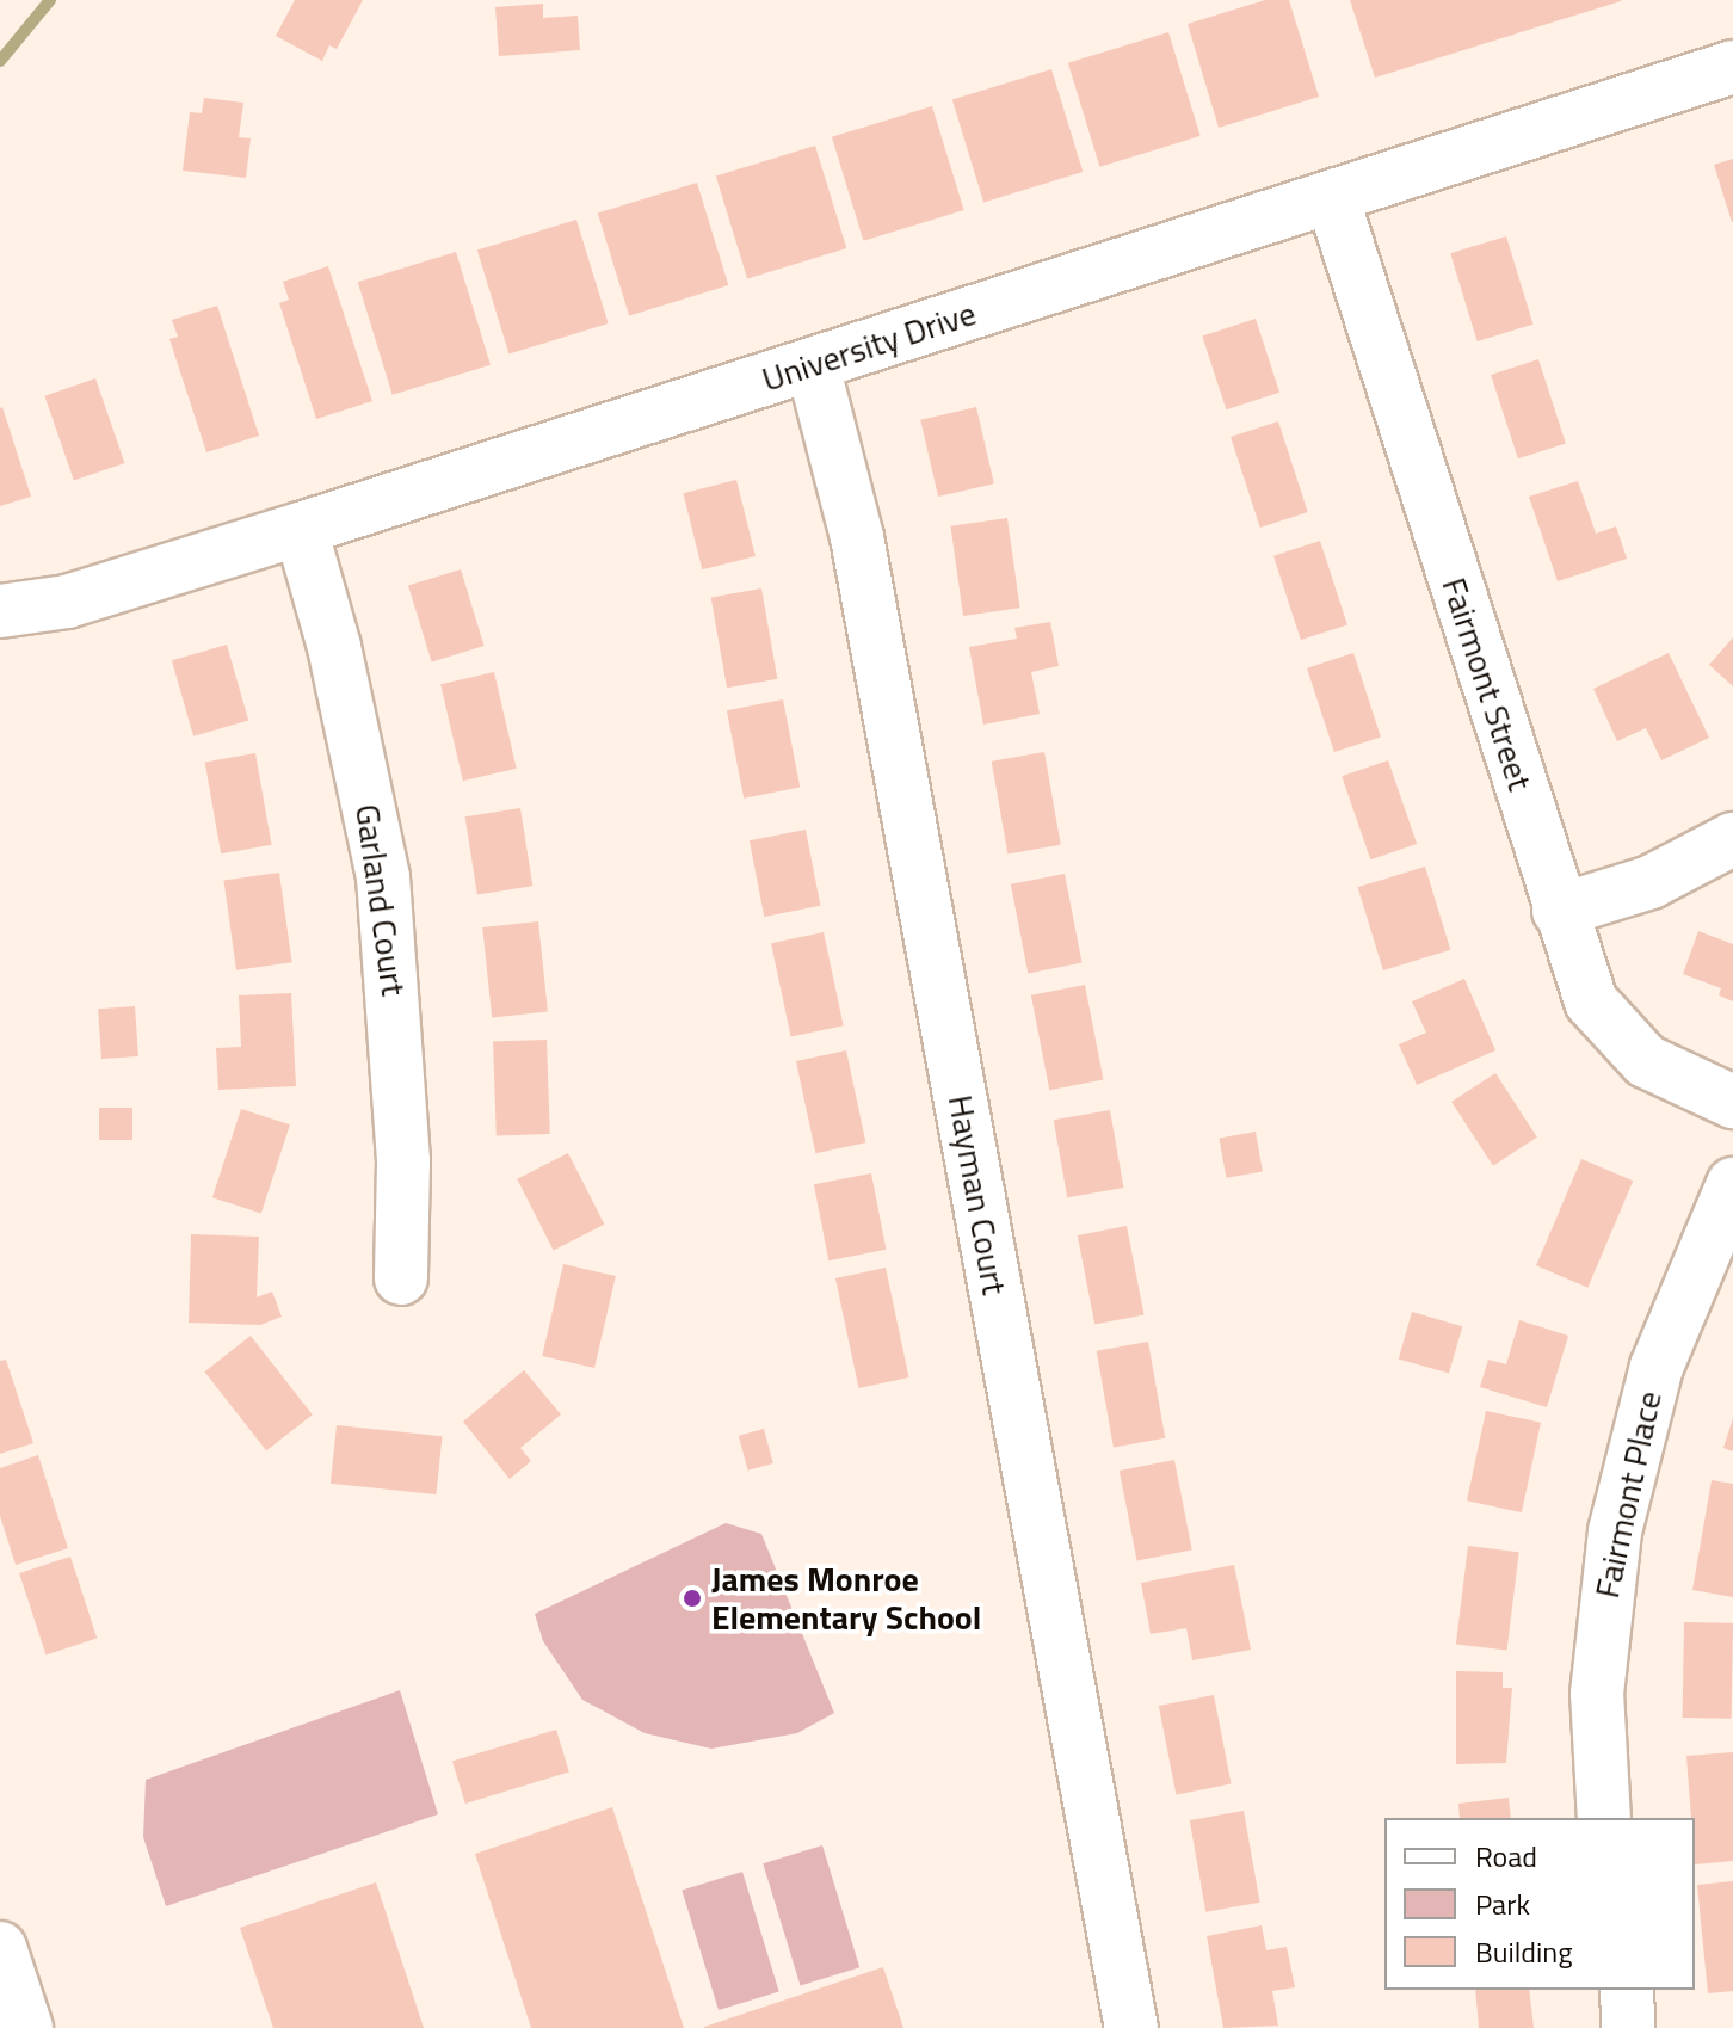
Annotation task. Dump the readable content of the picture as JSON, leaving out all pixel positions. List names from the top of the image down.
{
  "streets": {
    "street": [
      "University Drive",
      "Fairmont Street",
      "Garland Court",
      "Hayman Court",
      "Fairmont Place"
    ]
  },
  "crossings": [
    ["University Drive", "Fairmont Street"],
    ["University Drive", "Garland Court"],
    ["University Drive", "Hayman Court"]
  ],
  "places": ["James Monroe Elementary School"],
  "legend": ["Road", "Park", "Building"]
}
